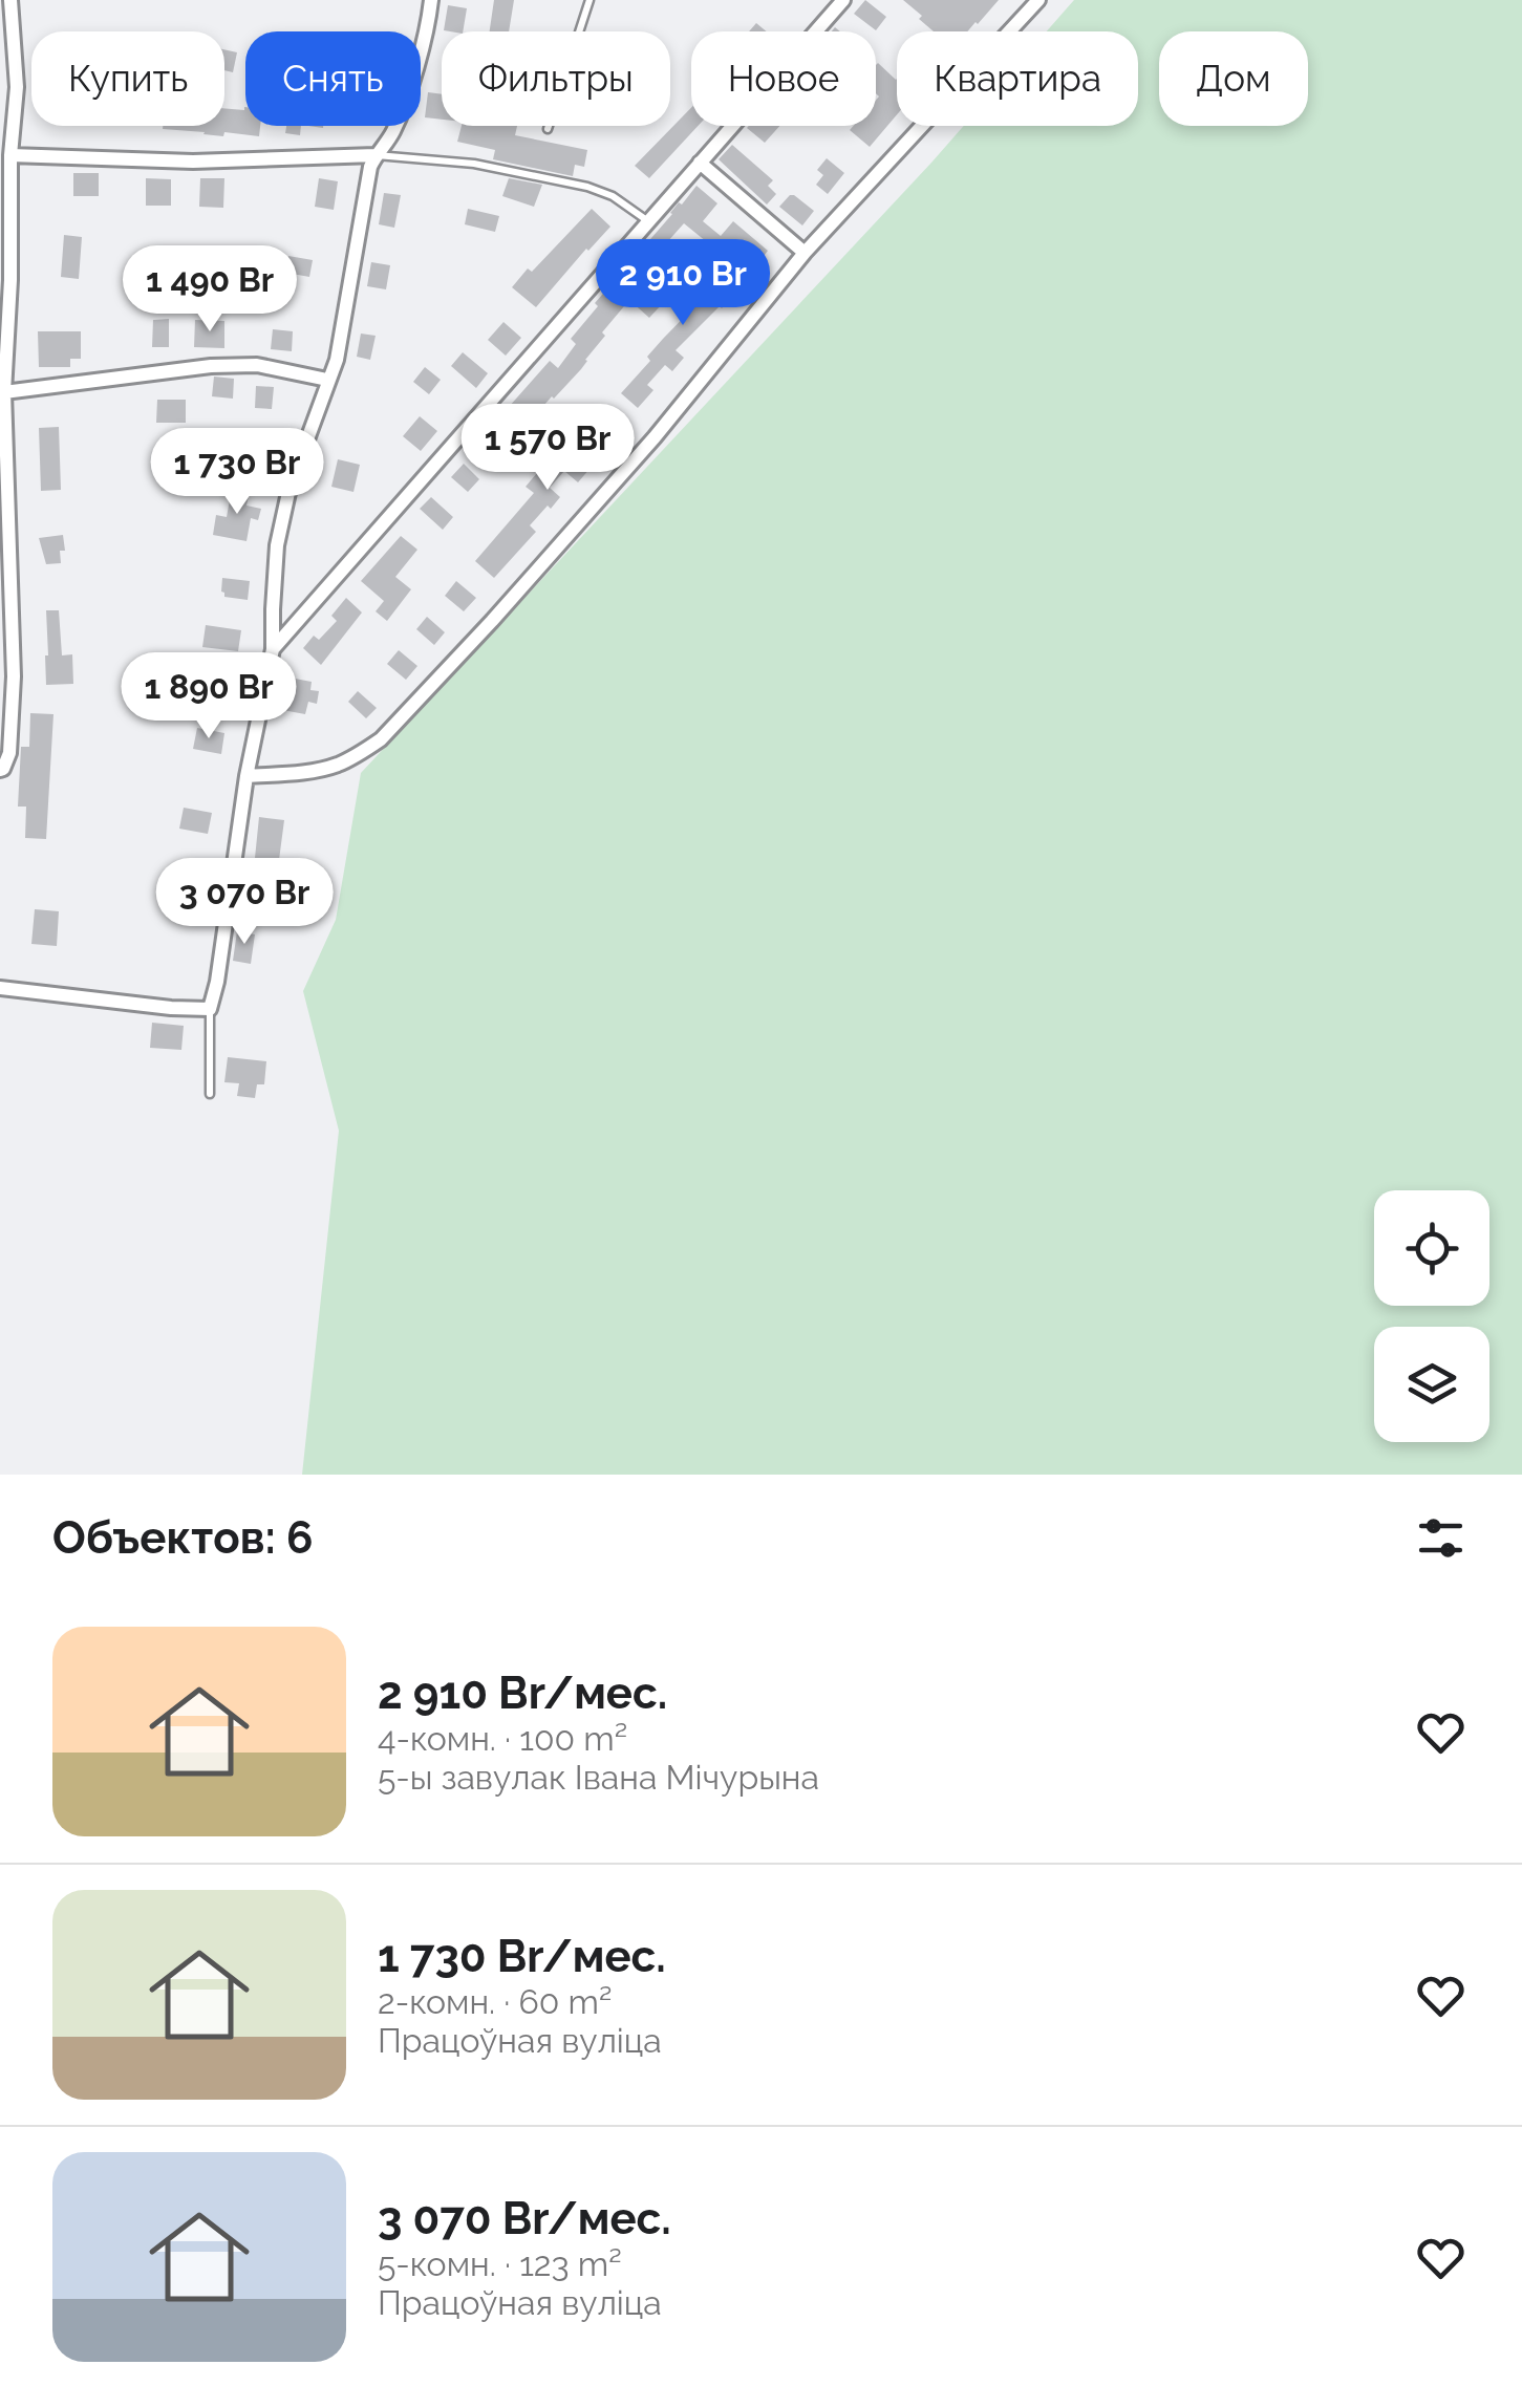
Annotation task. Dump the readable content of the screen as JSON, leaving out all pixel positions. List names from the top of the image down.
{
  "page": {
    "chip": [
      "Купить",
      "Снять",
      "Фильтры",
      "Новое",
      "Квартира",
      "Дом"
    ],
    "price": [
      "2 910 Br",
      "1 490 Br",
      "1 570 Br",
      "1 730 Br",
      "1 890 Br",
      "3 070 Br"
    ],
    "heading": "Объектов: 6",
    "list": [
      {
        "name": "2 910 Br/мес.",
        "note": "4-комн. · 100 m² · 5-ы завулак Івана Мічурына"
      },
      {
        "name": "1 730 Br/мес.",
        "note": "2-комн. · 60 m² · Працоўная вуліца"
      },
      {
        "name": "3 070 Br/мес.",
        "note": "5-комн. · 123 m² · Працоўная вуліца"
      }
    ]
  }
}
